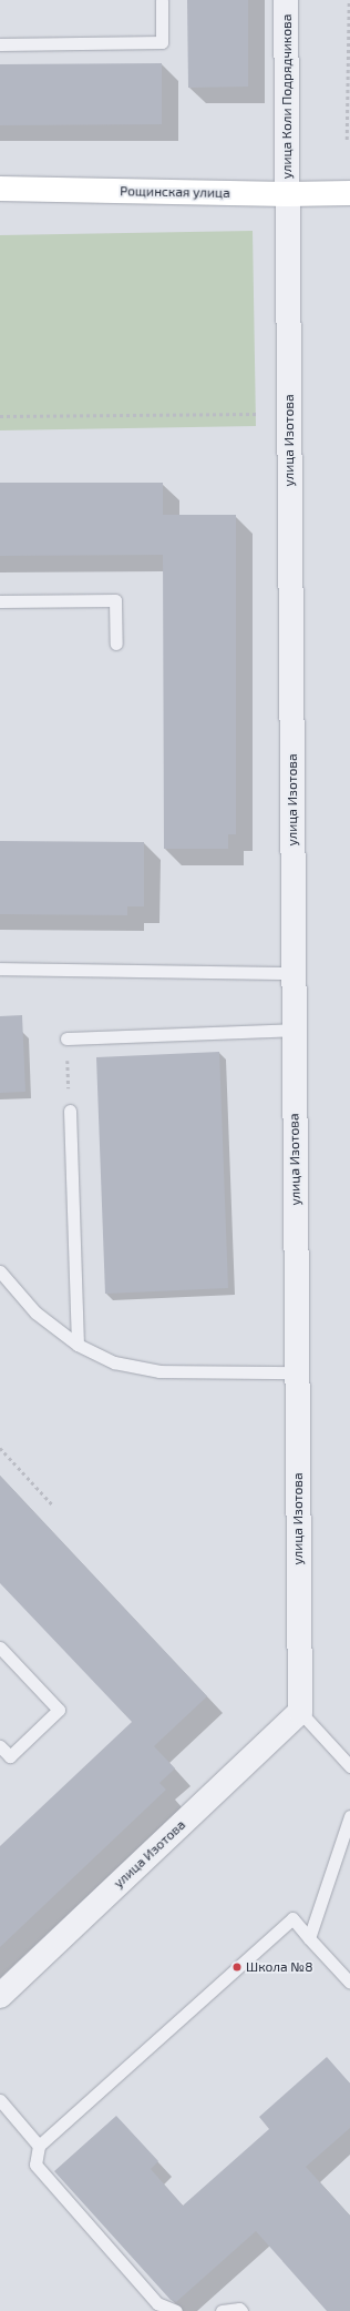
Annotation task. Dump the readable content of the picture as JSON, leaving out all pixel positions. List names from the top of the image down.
{
  "streets": {
    "street": ["улица Коли Подрядчикова", "Рощинская улица", "улица Изотова"]
  },
  "crossings": [
    ["улица Коли Подрядчикова", "Рощинская улица"],
    ["улица Коли Подрядчикова", "улица Изотова"],
    ["Рощинская улица", "улица Изотова"]
  ],
  "places": ["Школа №8"]
}
